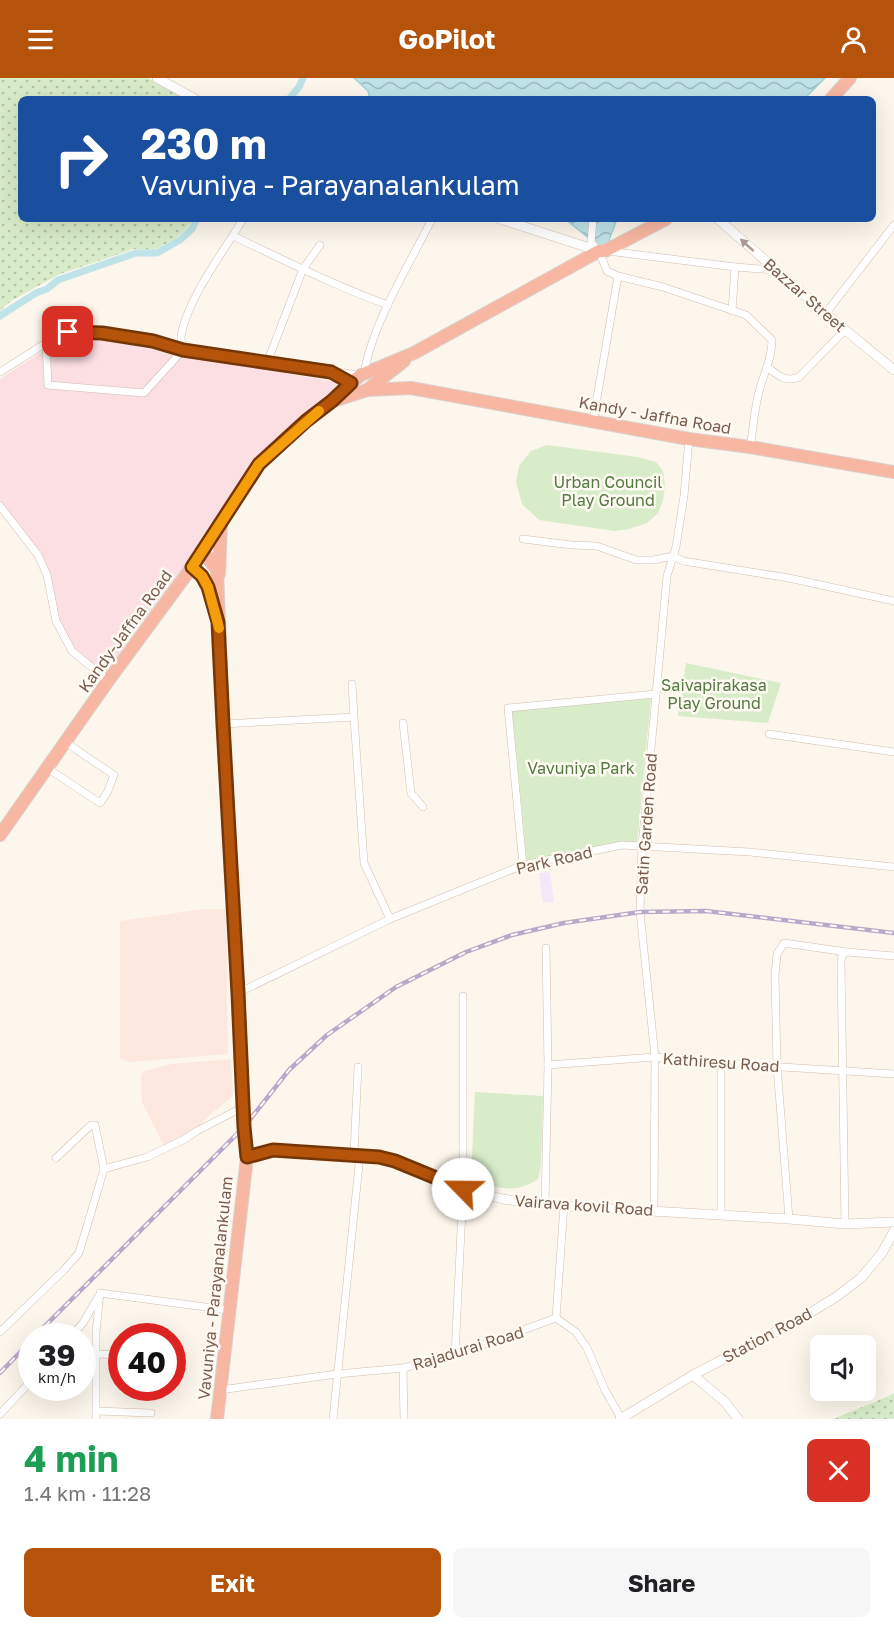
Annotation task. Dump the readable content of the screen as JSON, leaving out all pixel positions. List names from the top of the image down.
{
  "streets": {
    "highway": ["Kandy - Jaffna Road", "Kandy-Jaffna Road", "Vavuniya - Parayanalankulam"],
    "street": [
      "Bazzar Street",
      "Satin Garden Road",
      "Park Road",
      "Kathiresu Road",
      "Vairava kovil Road",
      "Station Road",
      "Rajadurai Road"
    ]
  },
  "crossings": [
    ["Kandy - Jaffna Road", "Kandy-Jaffna Road"],
    ["Kandy - Jaffna Road", "Satin Garden Road"],
    ["Satin Garden Road", "Park Road"],
    ["Satin Garden Road", "Kathiresu Road"],
    ["Satin Garden Road", "Vairava kovil Road"],
    ["Park Road", "Vavuniya - Parayanalankulam"],
    ["Vairava kovil Road", "Vavuniya - Parayanalankulam"],
    ["Vavuniya - Parayanalankulam", "Rajadurai Road"]
  ],
  "parks": ["Urban Council Play Ground", "Saivapirakasa Play Ground", "Vavuniya Park"],
  "page": {
    "header": "GoPilot",
    "turn": ["230 m", "Vavuniya - Parayanalankulam"],
    "speed": "39 km/h",
    "limit": "40",
    "heading": ["4 min", "1.4 km · 11:28"],
    "buttons": ["Exit", "Share"]
  }
}
